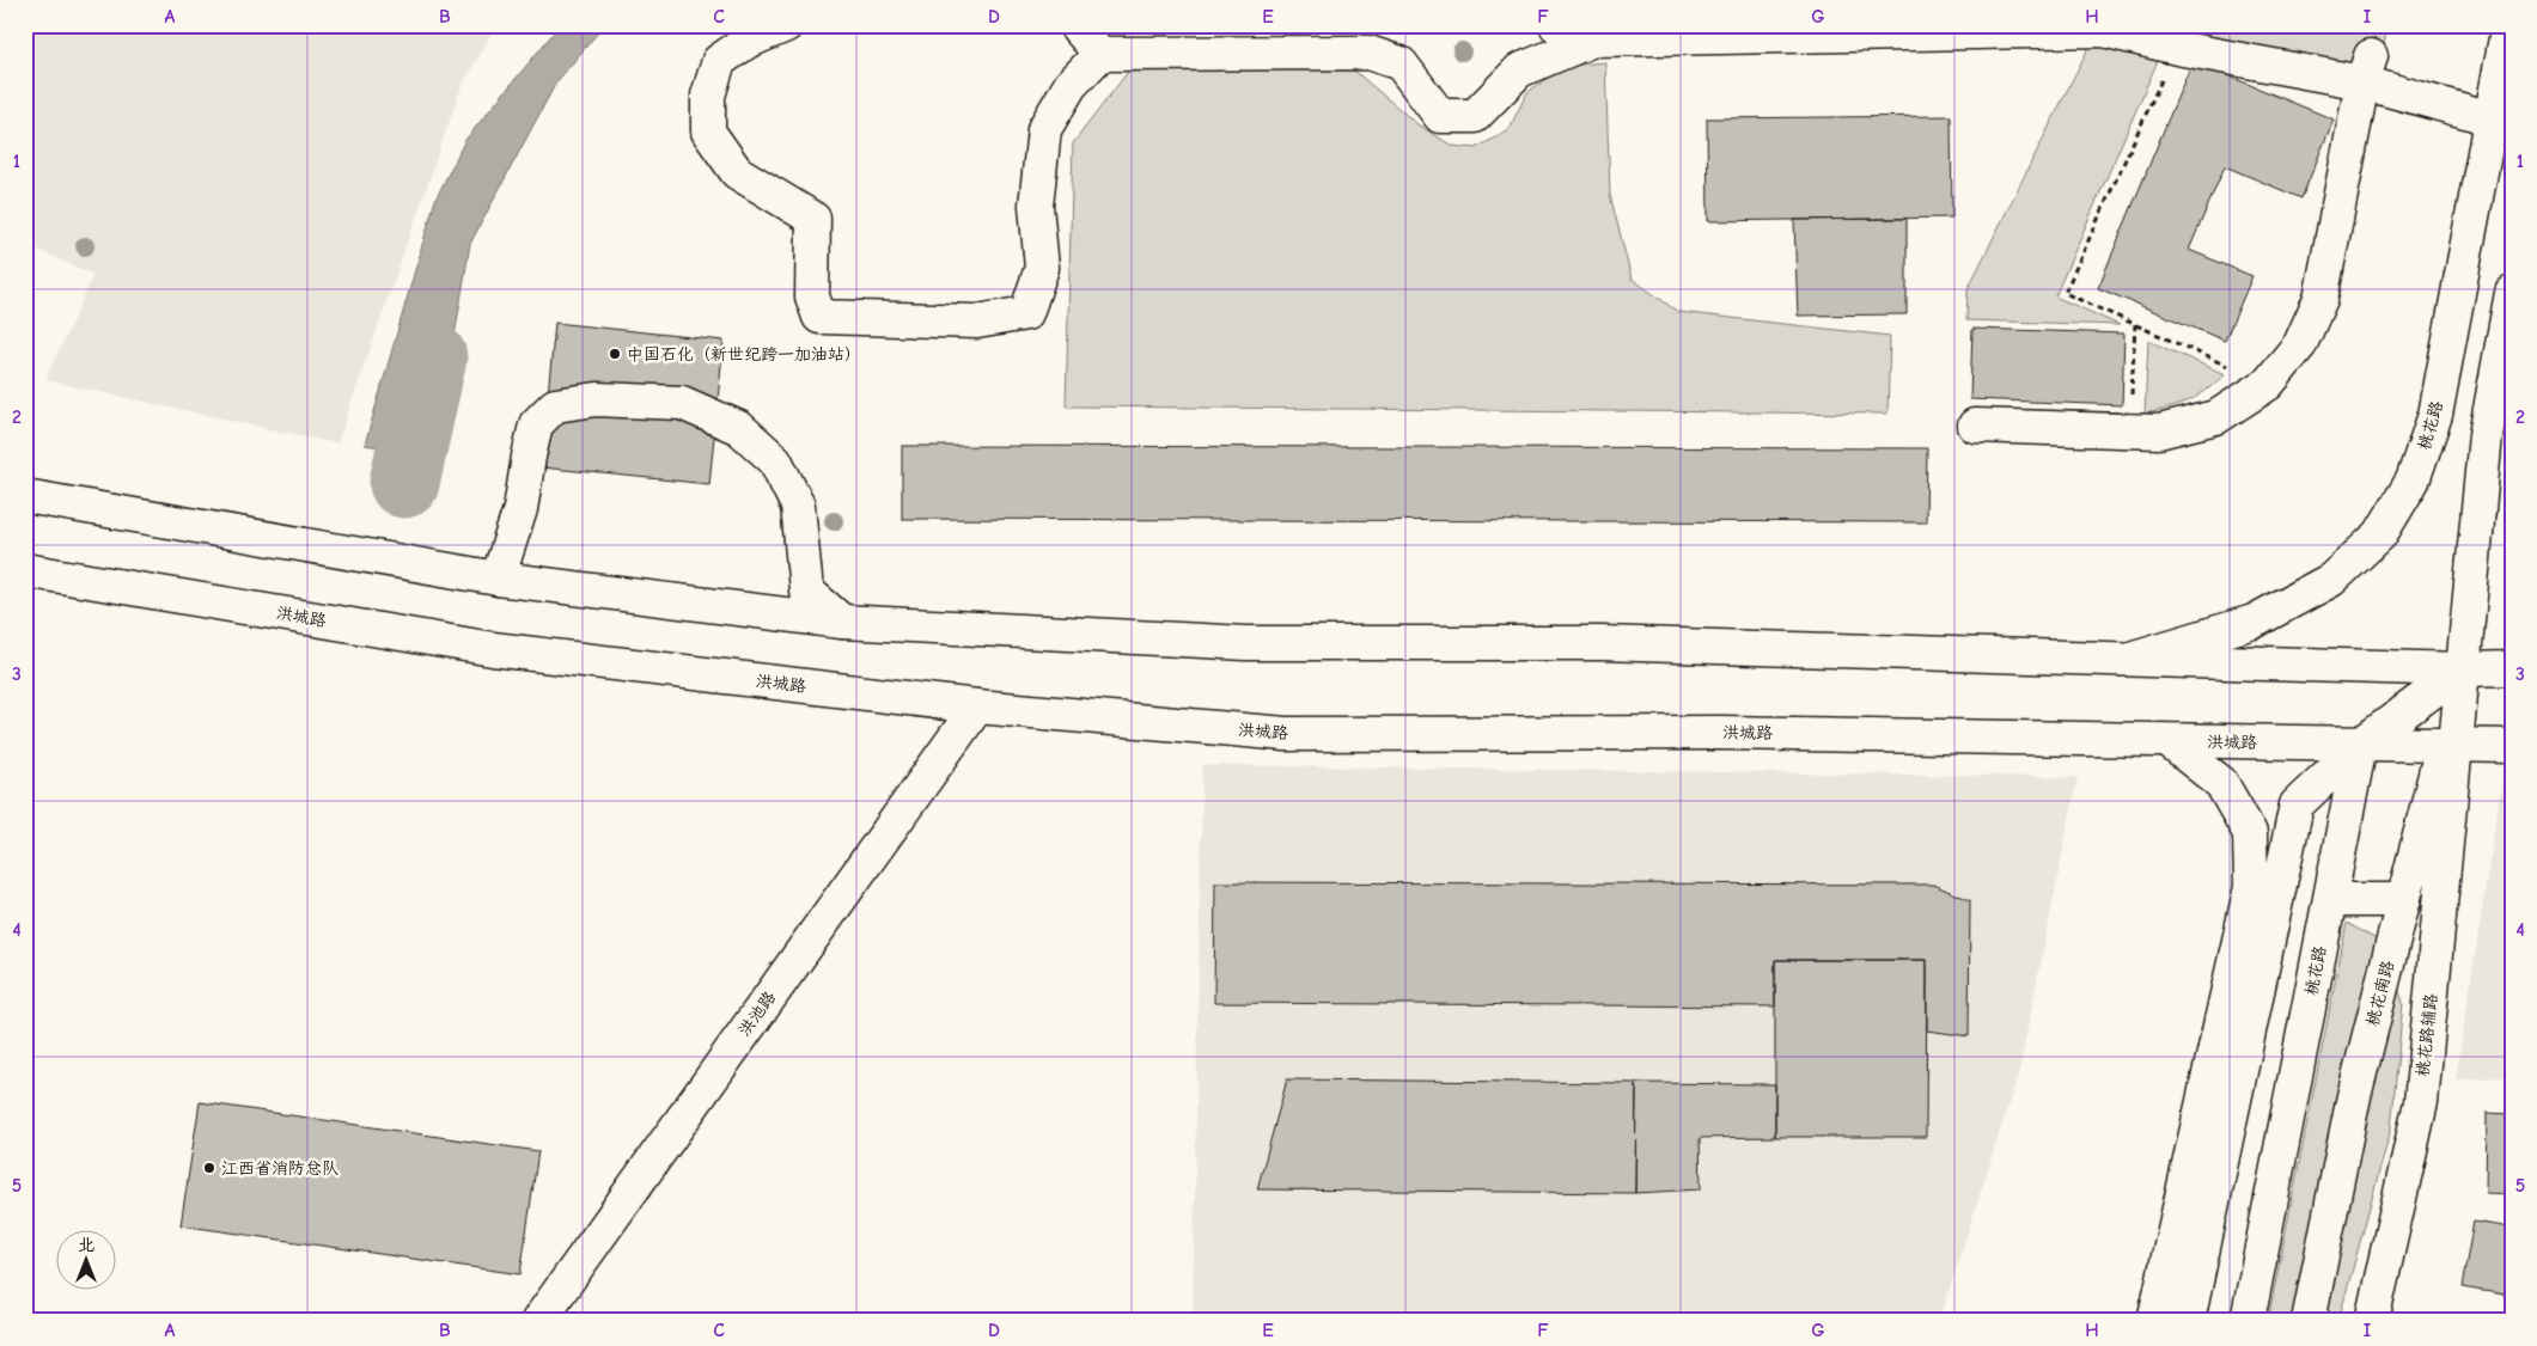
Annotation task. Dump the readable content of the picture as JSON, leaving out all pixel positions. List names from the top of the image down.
{
  "streets": {
    "main road": [
      "桃花路",
      "洪城路",
      "桃花南路",
      "洪池路",
      "桃花路辅路"
    ]
  },
  "crossings": [
    ["桃花路", "洪城路"],
    ["洪城路", "桃花南路"],
    ["洪城路", "洪池路"],
    ["洪城路", "桃花路辅路"],
    ["桃花南路", "桃花路辅路"]
  ],
  "places": ["中国石化（新世纪跨一加油站）", "江西省消防总队"],
  "north": "top",
  "grid": {
    "columns": [
      "A",
      "B",
      "C",
      "D",
      "E",
      "F",
      "G",
      "H",
      "I"
    ],
    "rows": [
      "1",
      "2",
      "3",
      "4",
      "5"
    ]
  }
}
